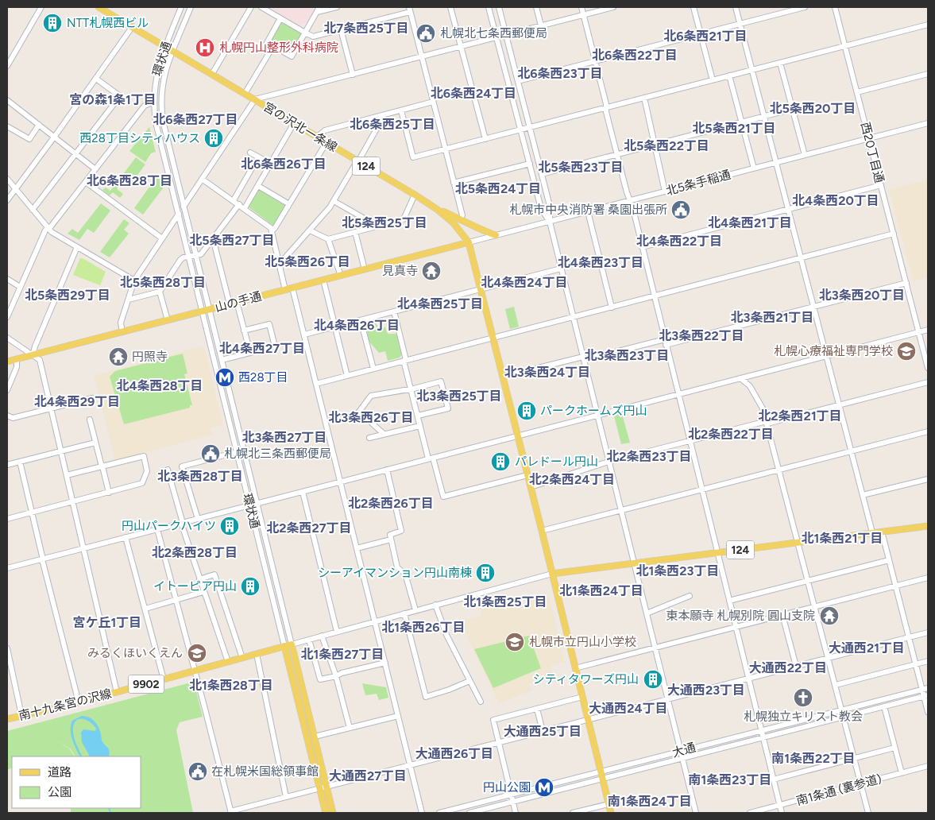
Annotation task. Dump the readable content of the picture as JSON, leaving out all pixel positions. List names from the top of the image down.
{
  "streets": {
    "main road": [
      "宮の沢北一条線",
      "124",
      "山の手通",
      "9902",
      "南十九条宮の沢線"
    ],
    "street": [
      "環状通",
      "西20丁目通",
      "北5条手稲通",
      "大通",
      "南1条通 (裏参道)"
    ]
  },
  "crossings": [
    ["環状通", "宮の沢北一条線"],
    ["環状通", "山の手通"],
    ["環状通", "南十九条宮の沢線"],
    ["宮の沢北一条線", "124"],
    ["宮の沢北一条線", "北5条手稲通"],
    ["宮の沢北一条線", "山の手通"],
    ["宮の沢北一条線", "大通"],
    ["西20丁目通", "北5条手稲通"],
    ["北5条手稲通", "山の手通"]
  ],
  "districts": [
    "北7条西25丁目",
    "北6条西21丁目",
    "北6条西22丁目",
    "北6条西23丁目",
    "北6条西24丁目",
    "宮の森1条1丁目",
    "北5条西20丁目",
    "北6条西27丁目",
    "北6条西25丁目",
    "北5条西21丁目",
    "北5条西22丁目",
    "北6条西26丁目",
    "北5条西23丁目",
    "北6条西28丁目",
    "北5条西24丁目",
    "北4条西20丁目",
    "北5条西25丁目",
    "北4条西21丁目",
    "北5条西27丁目",
    "北4条西22丁目",
    "北5条西26丁目",
    "北4条西23丁目",
    "北5条西28丁目",
    "北4条西24丁目",
    "北5条西29丁目",
    "北3条西20丁目",
    "北4条西25丁目",
    "北3条西21丁目",
    "北4条西26丁目",
    "北3条西22丁目",
    "北4条西27丁目",
    "北3条西23丁目",
    "北3条西24丁目",
    "北4条西28丁目",
    "北3条西25丁目",
    "北4条西29丁目",
    "北2条西21丁目",
    "北3条西26丁目",
    "北2条西22丁目",
    "北3条西27丁目",
    "北2条西23丁目",
    "北3条西28丁目",
    "北2条西24丁目",
    "北2条西26丁目",
    "北2条西27丁目",
    "北1条西21丁目",
    "北2条西28丁目",
    "北1条西23丁目",
    "北1条西24丁目",
    "北1条西25丁目",
    "宮ケ丘1丁目",
    "北1条西26丁目",
    "大通西21丁目",
    "北1条西27丁目",
    "大通西22丁目",
    "北1条西28丁目",
    "大通西23丁目",
    "大通西24丁目",
    "大通西25丁目",
    "大通西26丁目",
    "南1条西22丁目",
    "大通西27丁目",
    "南1条西23丁目",
    "南1条西24丁目"
  ],
  "places": {
    "building": [
      "NTT札幌西ビル",
      "西28丁目シティハウス",
      "パークホームズ円山",
      "パレドール円山",
      "円山パークハイツ",
      "シーアイマンション円山南棟",
      "イトーピア円山",
      "シティタワーズ円山"
    ],
    "public building": [
      "札幌北七条西郵便局",
      "札幌市中央消防署 桑園出張所",
      "札幌北三条西郵便局",
      "在札幌米国総領事館"
    ],
    "hospital": ["札幌円山整形外科病院"],
    "temple": ["見真寺", "円照寺", "東本願寺 札幌別院 圓山支院"],
    "school or university": ["札幌心療福祉専門学校", "札幌市立円山小学校", "みるくほいくえん"],
    "metro station": ["西28丁目", "円山公園"],
    "church": ["札幌独立キリスト教会"]
  },
  "legend": ["道路", "公園"]
}
